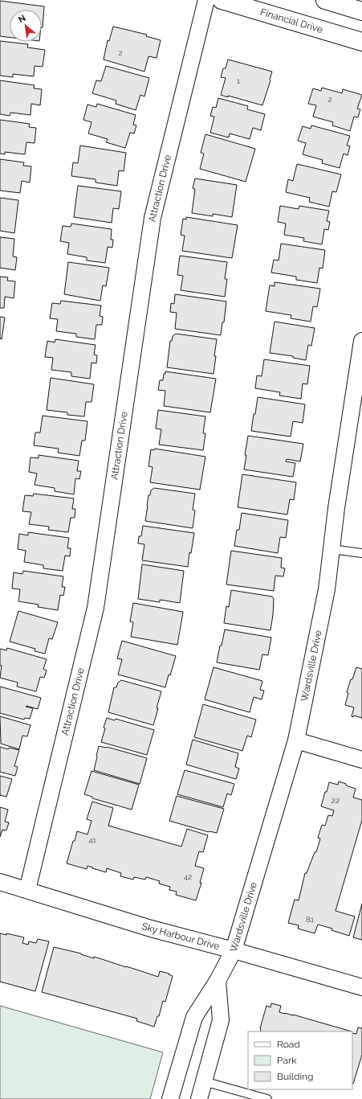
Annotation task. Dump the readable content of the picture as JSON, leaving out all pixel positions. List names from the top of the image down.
{
  "streets": {
    "street": [
      "Financial Drive",
      "Attraction Drive",
      "Wardsville Drive",
      "Sky Harbour Drive"
    ]
  },
  "crossings": [
    ["Attraction Drive", "Sky Harbour Drive"],
    ["Wardsville Drive", "Sky Harbour Drive"]
  ],
  "house_numbers": [
    "2",
    "1",
    "2",
    "22",
    "41",
    "42",
    "81"
  ],
  "legend": ["Road", "Park", "Building"],
  "north": "top left"
}
